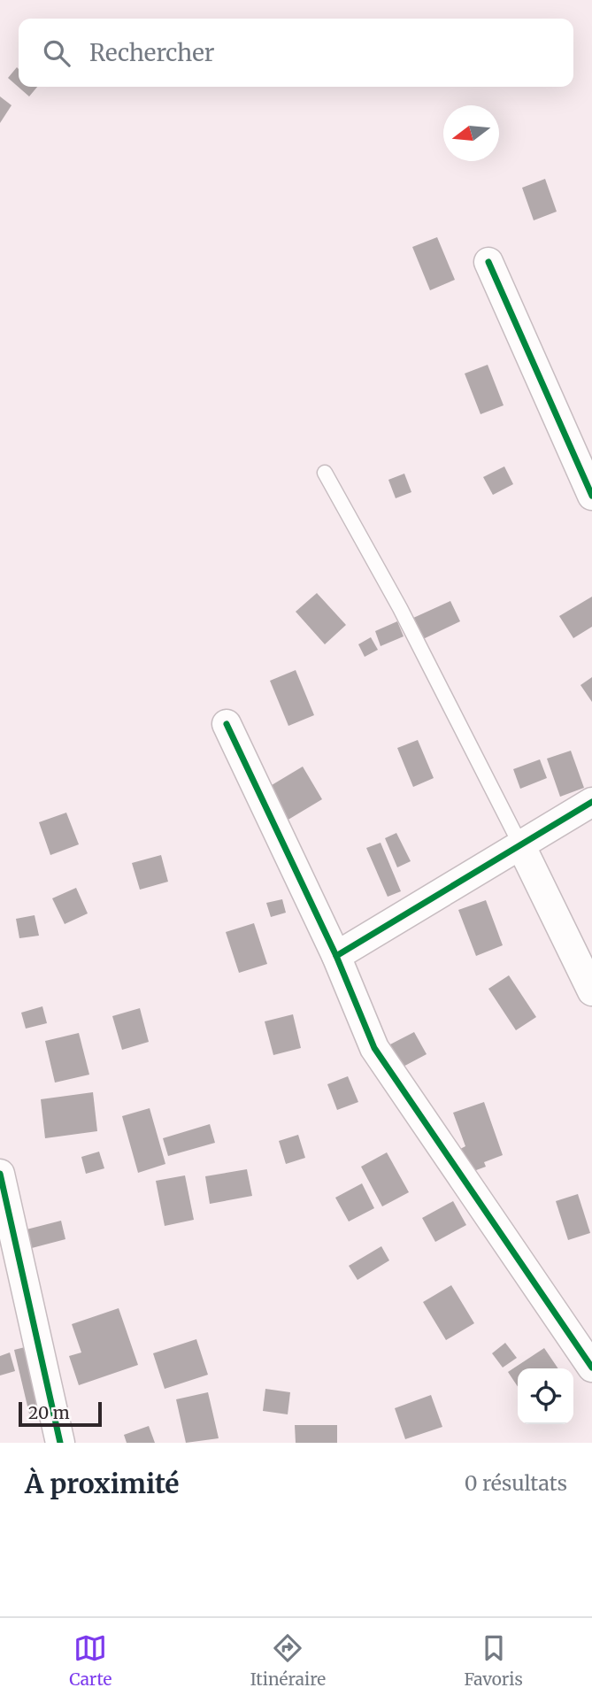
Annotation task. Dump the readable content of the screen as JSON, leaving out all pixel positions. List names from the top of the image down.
{
  "scale_bar": "20 m",
  "north": "left",
  "page": {
    "search": "Rechercher",
    "scale": "20 m",
    "heading": ["À proximité", "0 résultats"],
    "nav": ["Carte", "Itinéraire", "Favoris"]
  }
}
